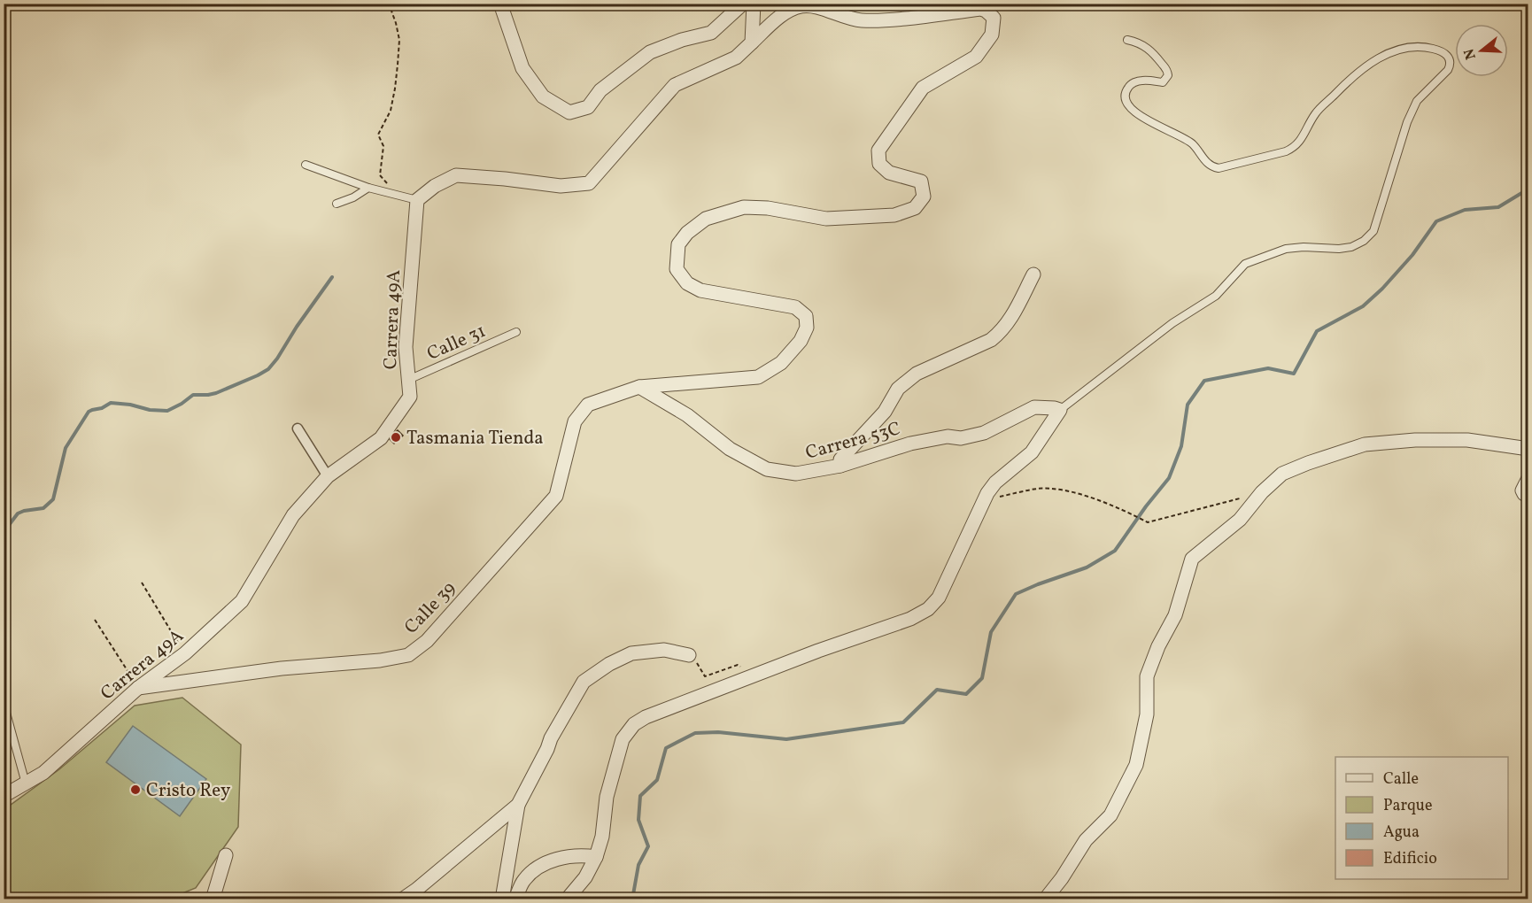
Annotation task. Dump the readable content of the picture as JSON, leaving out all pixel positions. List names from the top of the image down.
{
  "streets": {
    "street": ["Carrera 49A", "Carrera 53C", "Calle 39"],
    "lane": ["Calle 31"]
  },
  "crossings": [
    ["Carrera 49A", "Calle 31"],
    ["Carrera 49A", "Calle 39"],
    ["Carrera 53C", "Calle 39"]
  ],
  "places": ["Tasmania Tienda", "Cristo Rey"],
  "legend": [
    "Calle",
    "Parque",
    "Agua",
    "Edificio"
  ],
  "north": "left"
}
